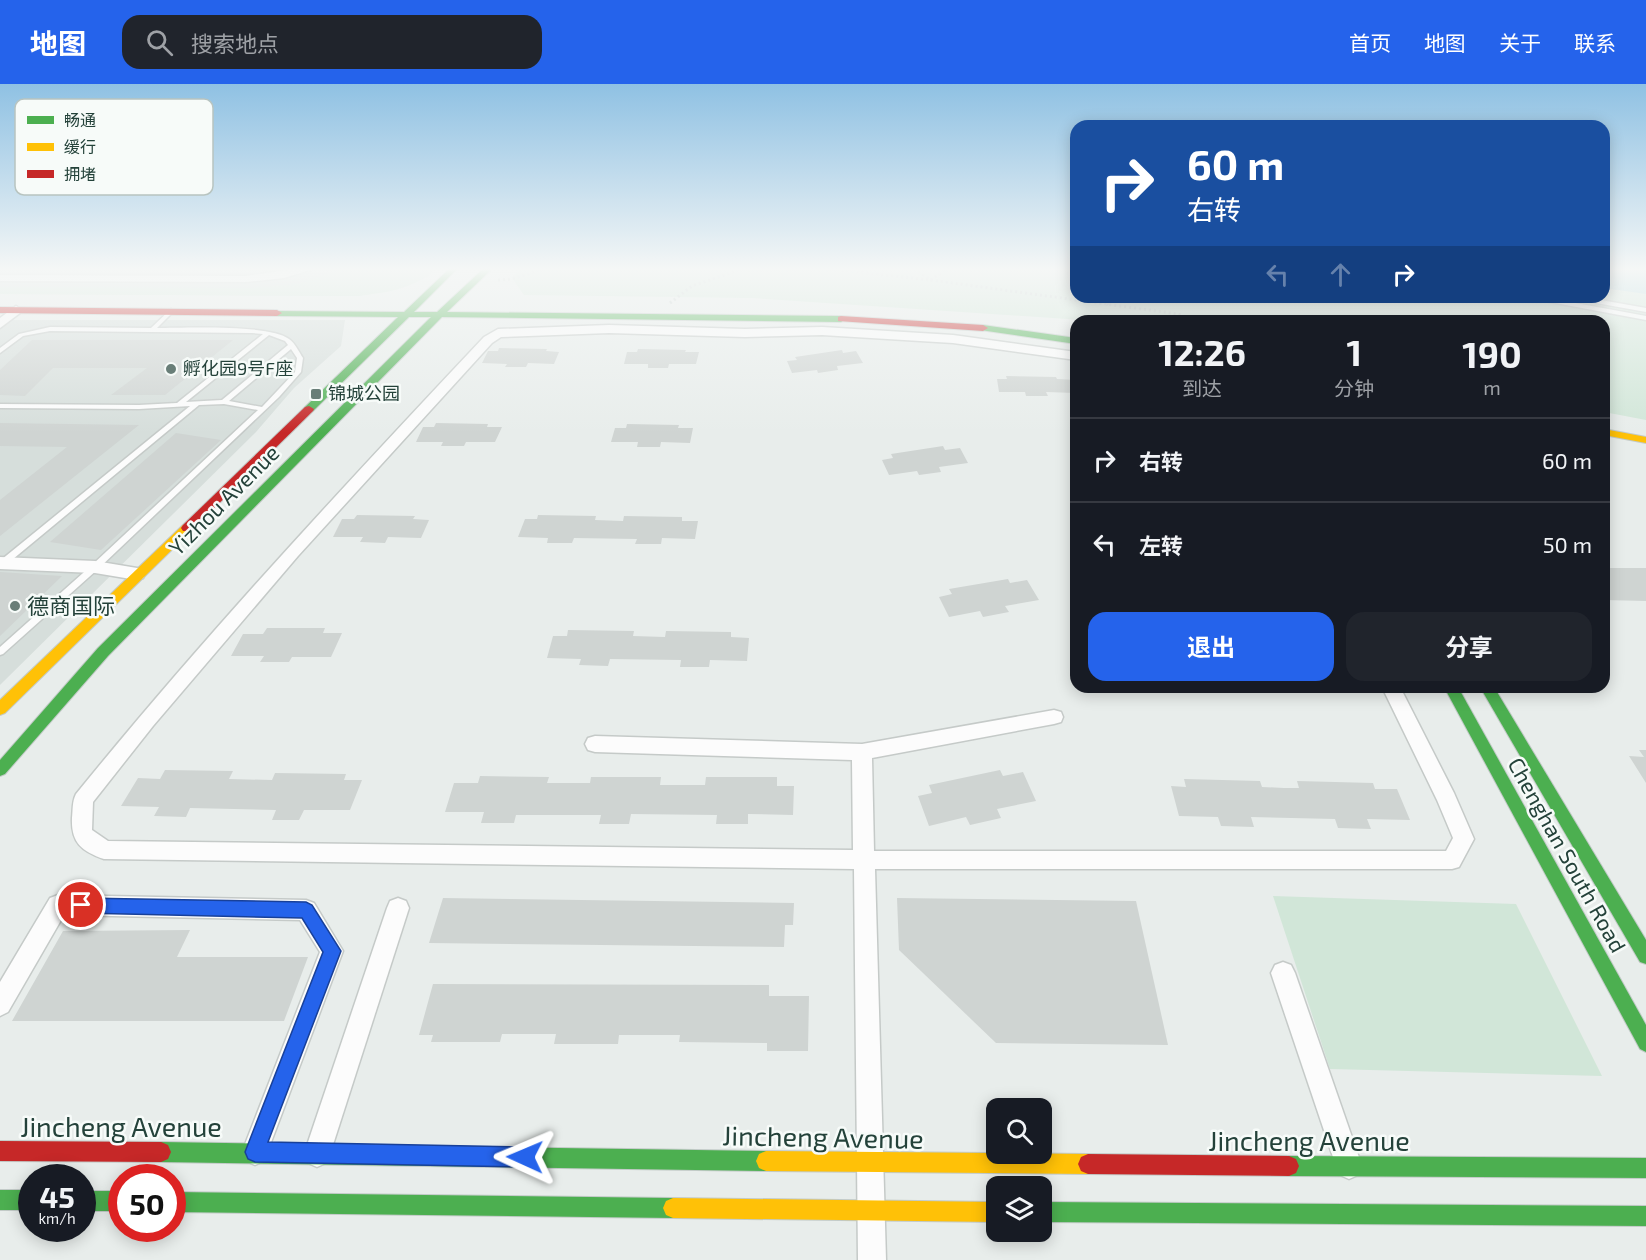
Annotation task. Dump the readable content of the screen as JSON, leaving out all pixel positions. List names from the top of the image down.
{
  "streets": {
    "main road": ["Yizhou Avenue", "Chenghan South Road", "Jincheng Avenue"]
  },
  "places": {
    "other": ["孵化园9号F座", "德商国际"],
    "transit": ["锦城公园"]
  },
  "legend": ["畅通", "缓行", "拥堵"],
  "page": {
    "header": "地图",
    "search": "搜索地点",
    "nav": [
      "首页",
      "地图",
      "关于",
      "联系"
    ],
    "turn": ["60 m", "右转"],
    "eta": [
      "12:26",
      "到达",
      "1",
      "分钟",
      "190",
      "m"
    ],
    "list": [
      {
        "name": "右转",
        "value": "60 m"
      },
      {
        "name": "左转",
        "value": "50 m"
      }
    ],
    "buttons": ["退出", "分享"],
    "speed": "45 km/h",
    "limit": "50"
  }
}
